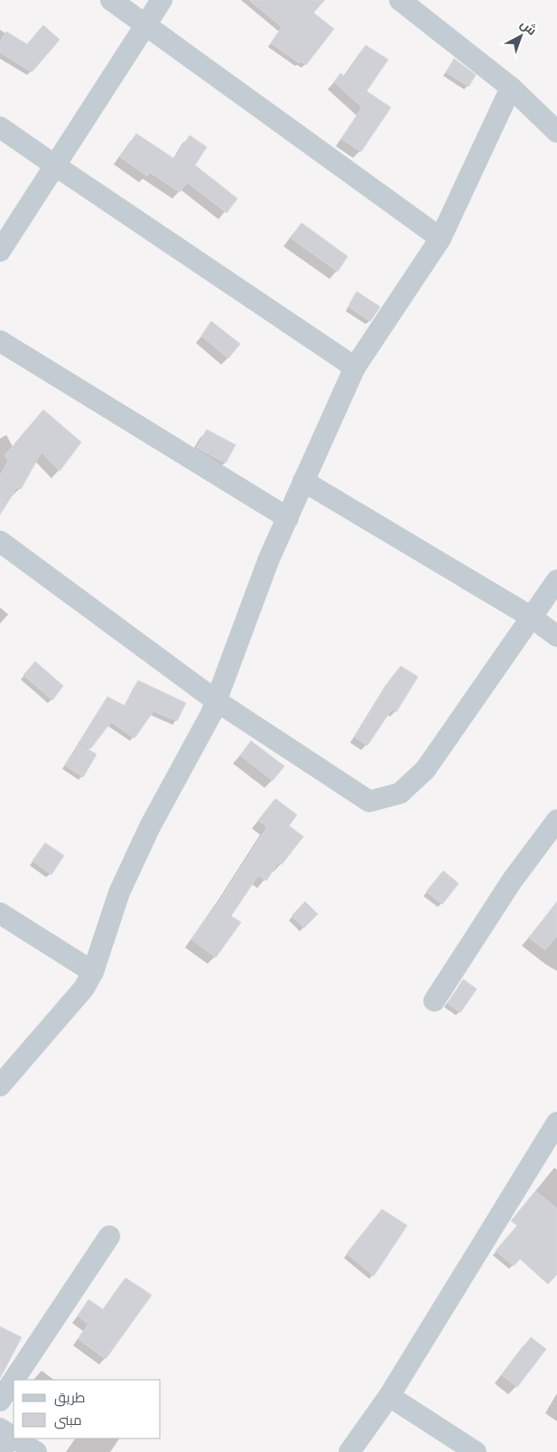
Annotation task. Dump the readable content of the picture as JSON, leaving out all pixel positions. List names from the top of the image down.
{
  "legend": ["طريق", "مبنى"],
  "north": "top right"
}
